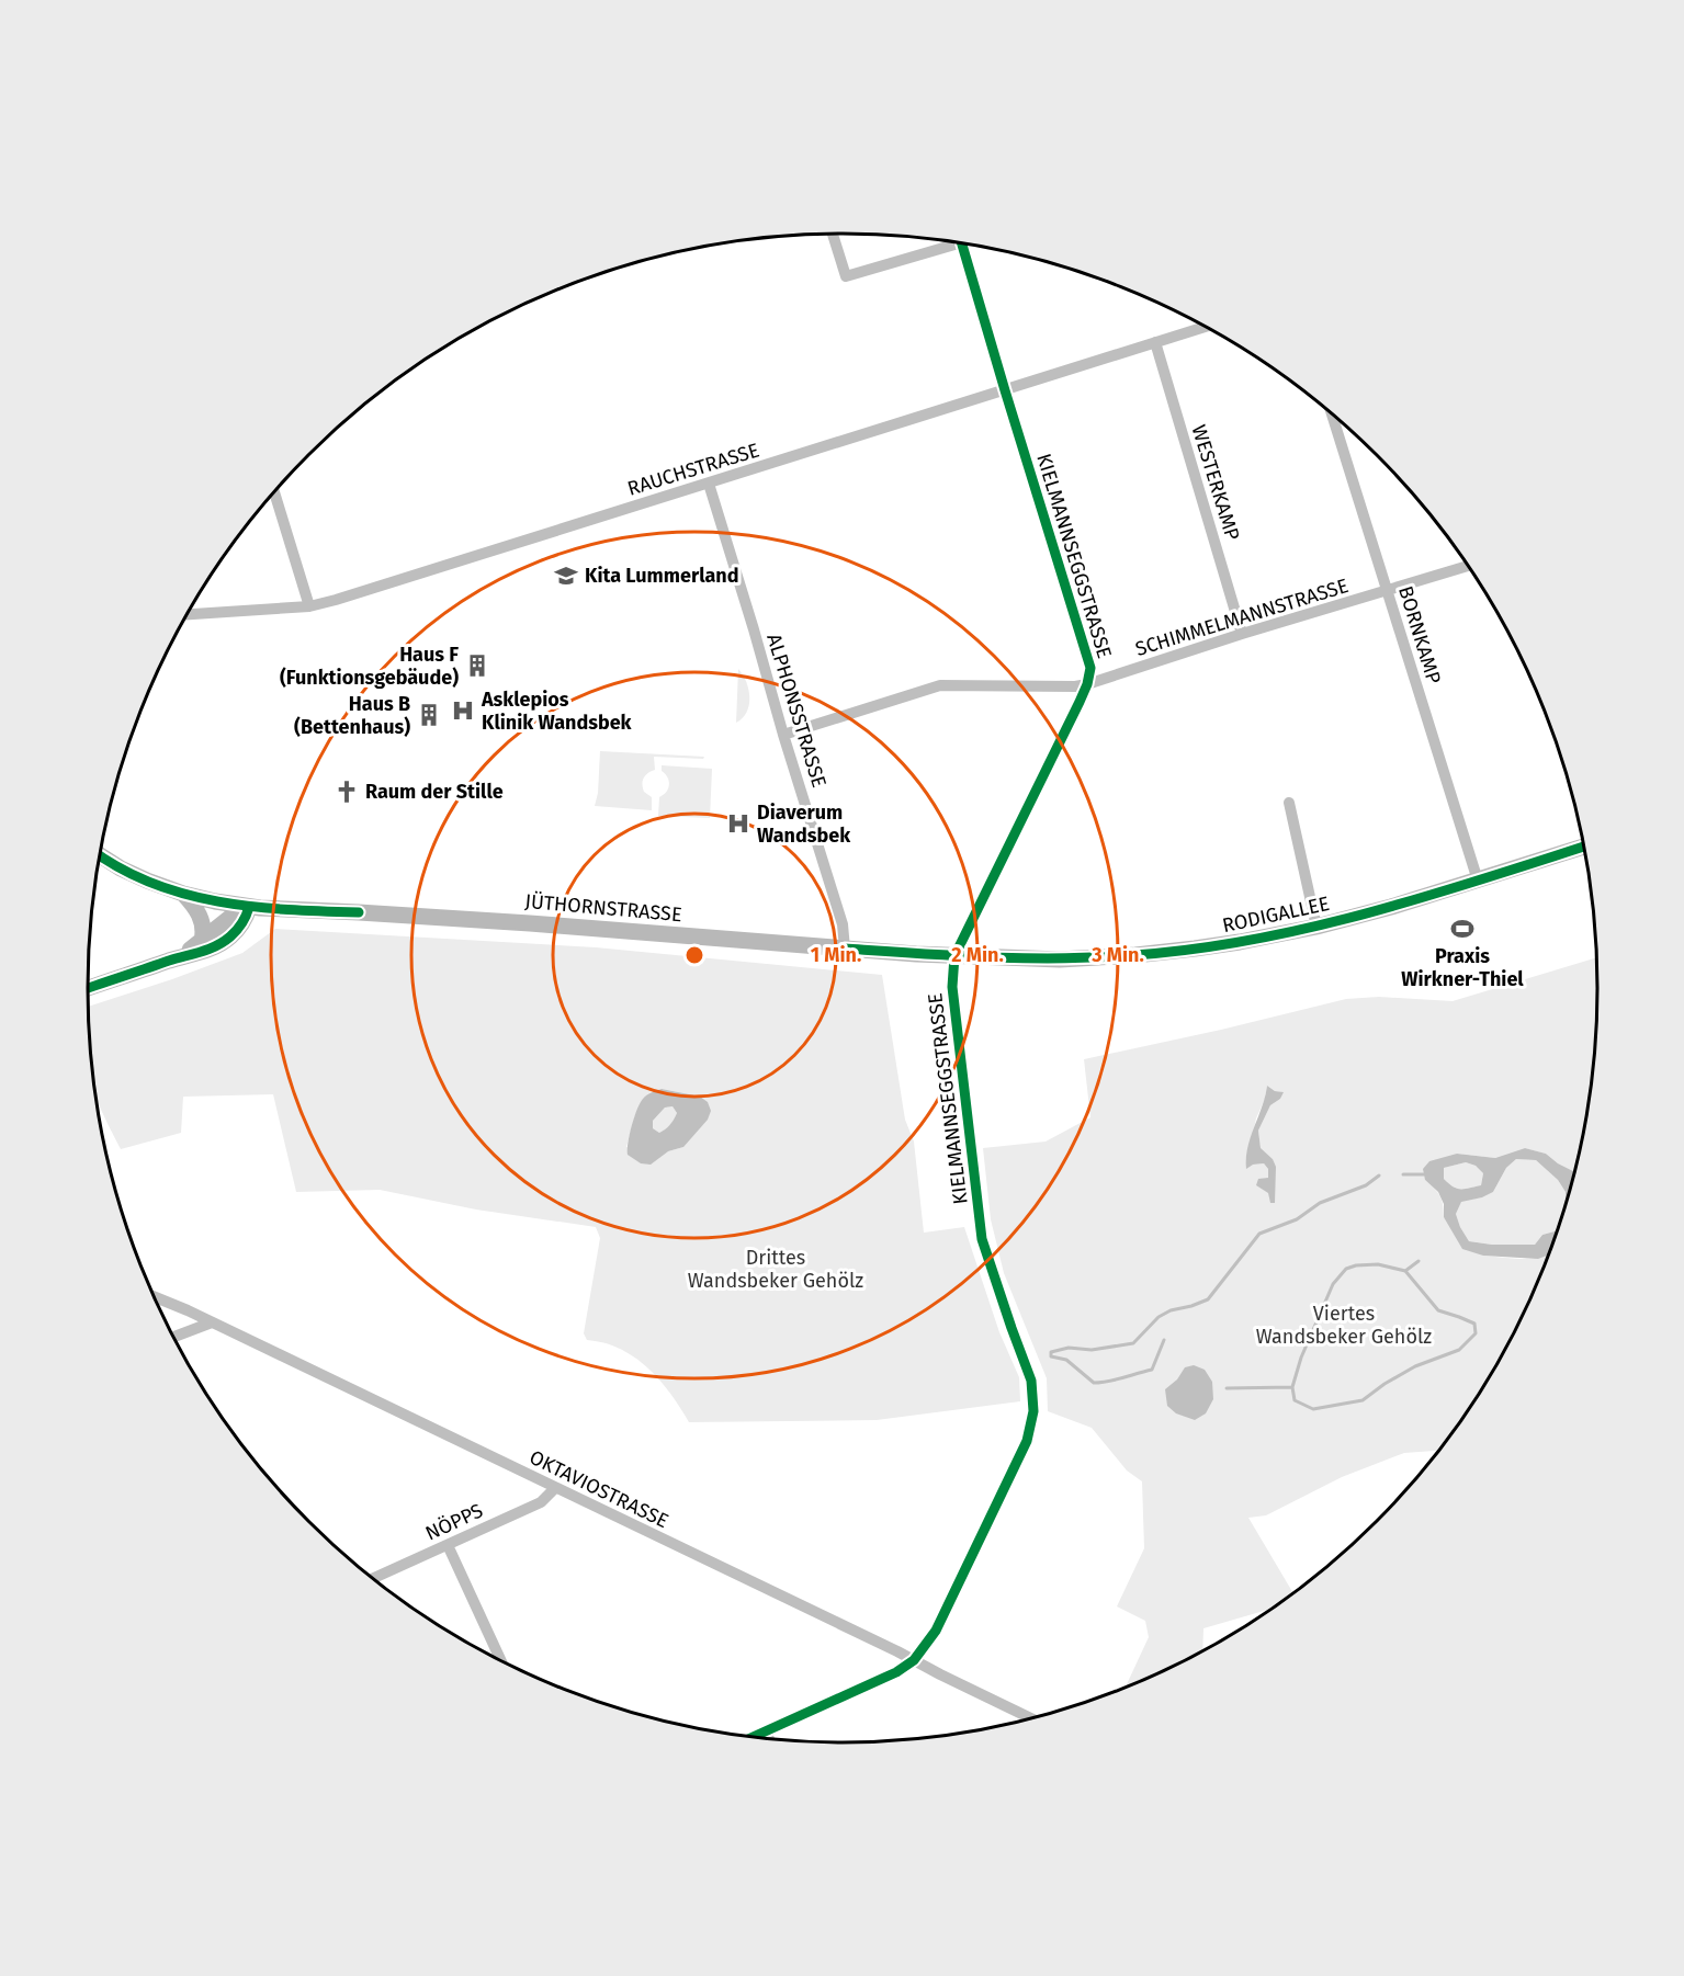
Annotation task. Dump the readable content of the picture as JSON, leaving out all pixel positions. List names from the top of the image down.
{
  "streets": {
    "main road": ["JÜTHORNSTRASSE", "RODIGALLEE"],
    "street": [
      "RAUCHSTRASSE",
      "WESTERKAMP",
      "KIELMANNSEGGSTRASSE",
      "SCHIMMELMANNSTRASSE",
      "BORNKAMP",
      "ALPHONSSTRASSE",
      "OKTAVIOSTRASSE",
      "NÖPPS"
    ]
  },
  "crossings": [
    ["RAUCHSTRASSE", "WESTERKAMP"],
    ["RAUCHSTRASSE", "KIELMANNSEGGSTRASSE"],
    ["RAUCHSTRASSE", "ALPHONSSTRASSE"],
    ["WESTERKAMP", "SCHIMMELMANNSTRASSE"],
    ["KIELMANNSEGGSTRASSE", "SCHIMMELMANNSTRASSE"],
    ["KIELMANNSEGGSTRASSE", "JÜTHORNSTRASSE"],
    ["KIELMANNSEGGSTRASSE", "RODIGALLEE"],
    ["KIELMANNSEGGSTRASSE", "OKTAVIOSTRASSE"],
    ["SCHIMMELMANNSTRASSE", "BORNKAMP"],
    ["SCHIMMELMANNSTRASSE", "ALPHONSSTRASSE"],
    ["BORNKAMP", "RODIGALLEE"],
    ["ALPHONSSTRASSE", "JÜTHORNSTRASSE"],
    ["JÜTHORNSTRASSE", "RODIGALLEE"],
    ["OKTAVIOSTRASSE", "NÖPPS"]
  ],
  "parks": ["Drittes Wandsbeker Gehölz", "Viertes Wandsbeker Gehölz"],
  "places": {
    "school or university": ["Kita Lummerland"],
    "building": ["Haus F (Funktionsgebäude)", "Haus B (Bettenhaus)"],
    "hospital": ["Asklepios Klinik Wandsbek", "Diaverum Wandsbek"],
    "church": ["Raum der Stille"],
    "sports": ["Praxis Wirkner-Thiel"]
  },
  "rings": ["1 Min.", "2 Min.", "3 Min."]
}
